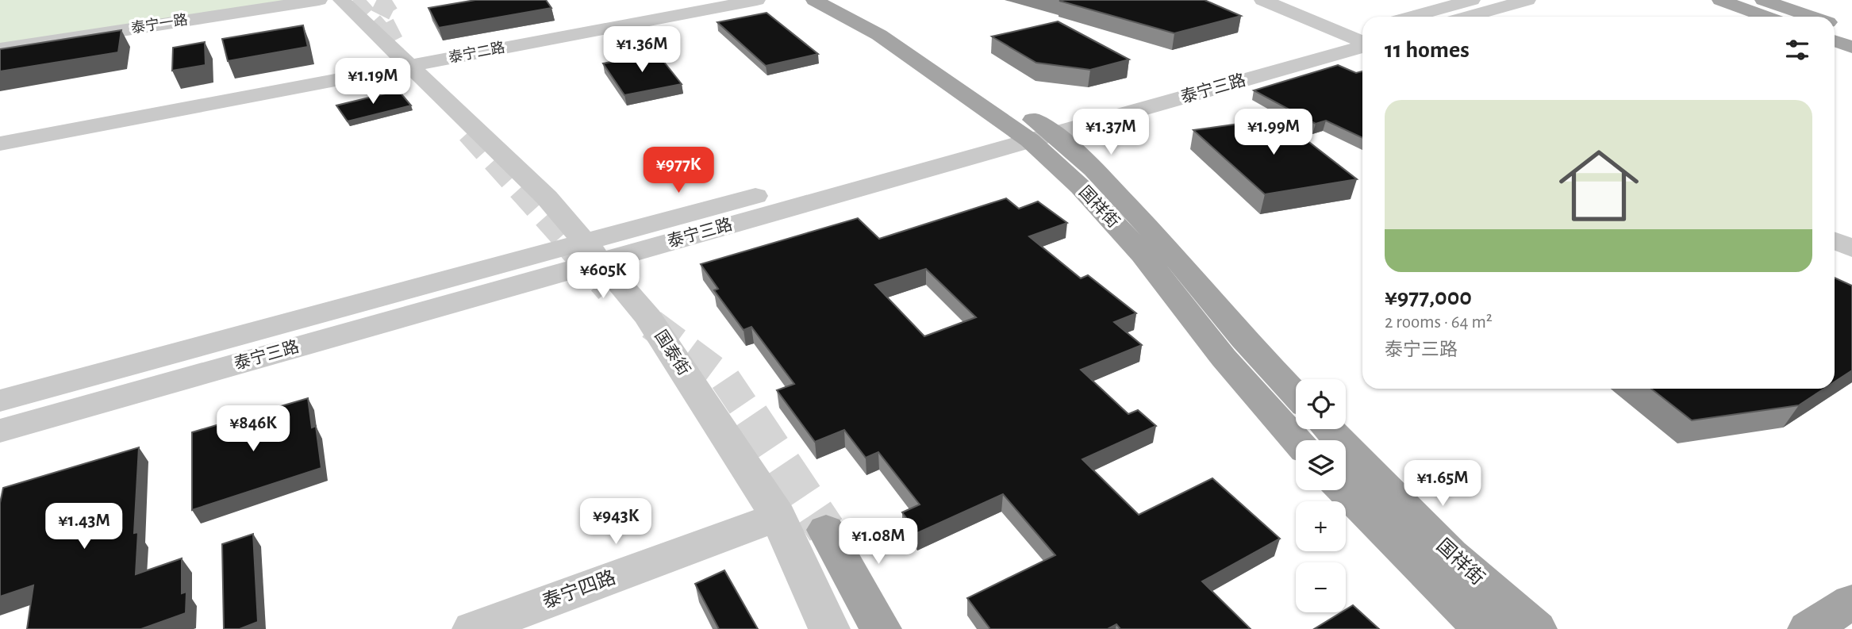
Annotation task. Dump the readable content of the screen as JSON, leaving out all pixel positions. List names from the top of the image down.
{
  "streets": {
    "main road": ["国祥街"],
    "street": [
      "泰宁一路",
      "泰宁二路",
      "泰宁三路",
      "国泰街",
      "泰宁四路"
    ]
  },
  "crossings": [
    ["泰宁二路", "国泰街"],
    ["泰宁三路", "国祥街"],
    ["泰宁三路", "国泰街"],
    ["国泰街", "泰宁四路"]
  ],
  "page": {
    "heading": "11 homes",
    "price": [
      "¥1.36M",
      "¥1.19M",
      "¥1.37M",
      "¥1.99M",
      "¥977K",
      "¥605K",
      "¥846K",
      "¥1.65M",
      "¥943K",
      "¥1.43M",
      "¥1.08M"
    ],
    "list": [
      {
        "name": "¥977,000",
        "note": "2 rooms · 64 m² · 泰宁三路"
      }
    ],
    "map_buttons": ["+", "−"]
  }
}
